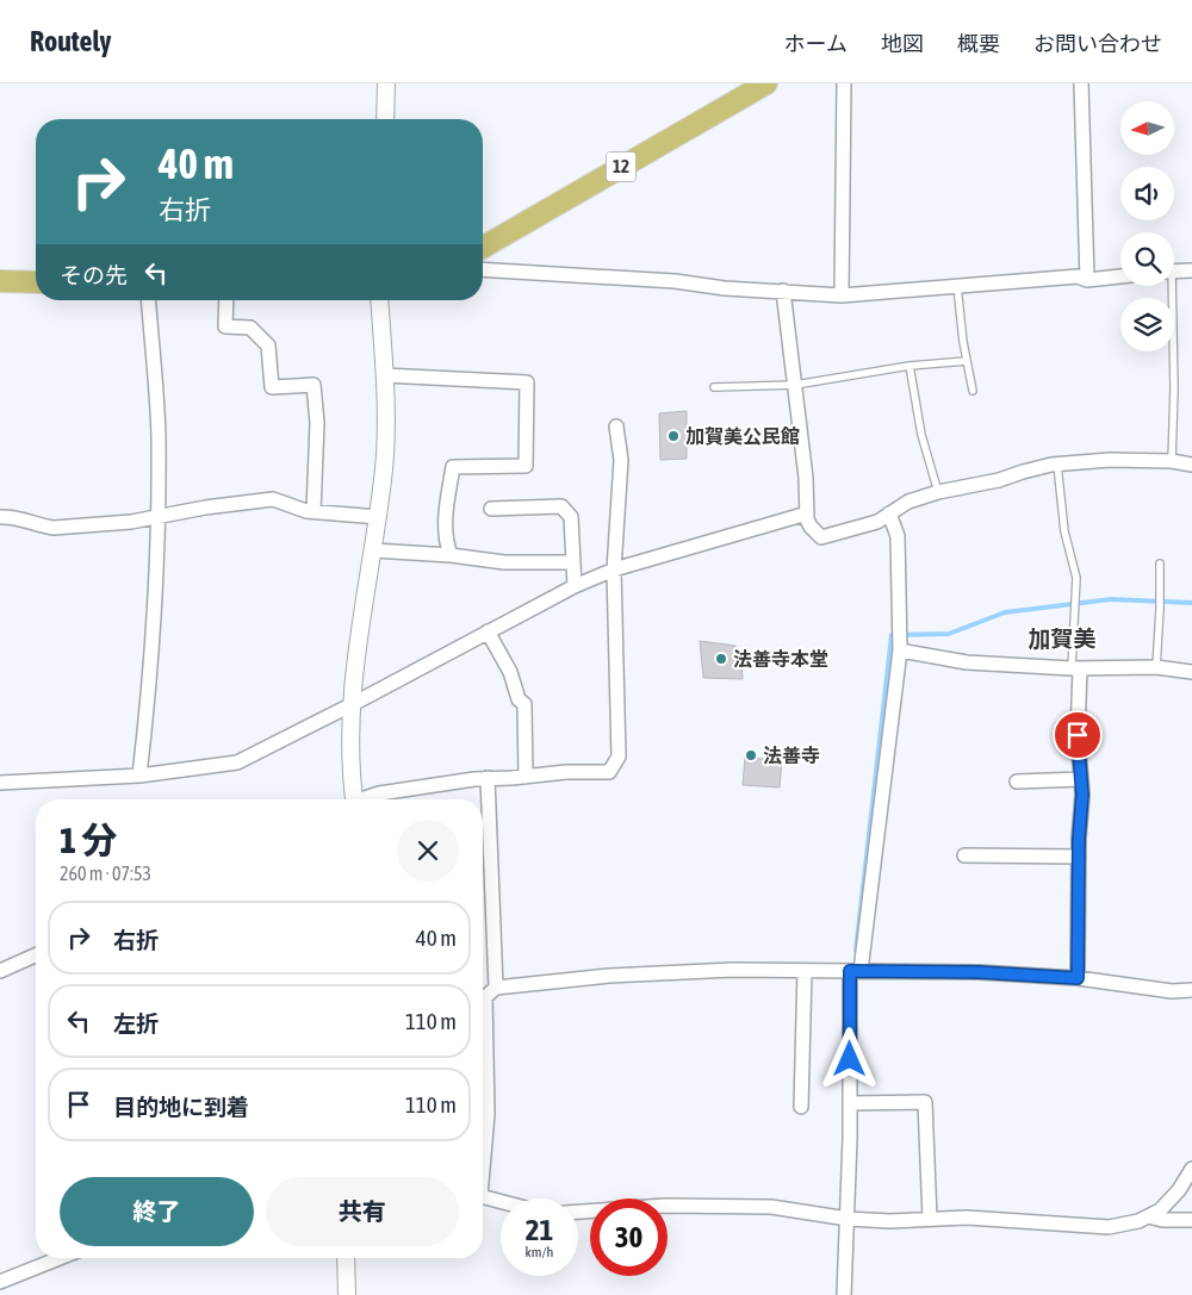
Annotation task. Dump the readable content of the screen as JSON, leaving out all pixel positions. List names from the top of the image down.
{
  "streets": {
    "main road": ["12"]
  },
  "districts": ["加賀美"],
  "places": ["加賀美公民館", "法善寺本堂", "法善寺"],
  "north": "left",
  "page": {
    "header": "Routely",
    "nav": [
      "ホーム",
      "地図",
      "概要",
      "お問い合わせ"
    ],
    "turn": ["40 m", "右折"],
    "then": "その先",
    "heading": ["1 分", "260 m · 07:53"],
    "list": [
      {
        "name": "右折",
        "value": "40 m"
      },
      {
        "name": "左折",
        "value": "110 m"
      },
      {
        "name": "目的地に到着",
        "value": "110 m"
      }
    ],
    "buttons": ["終了", "共有"],
    "speed": "21 km/h",
    "limit": "30"
  }
}
